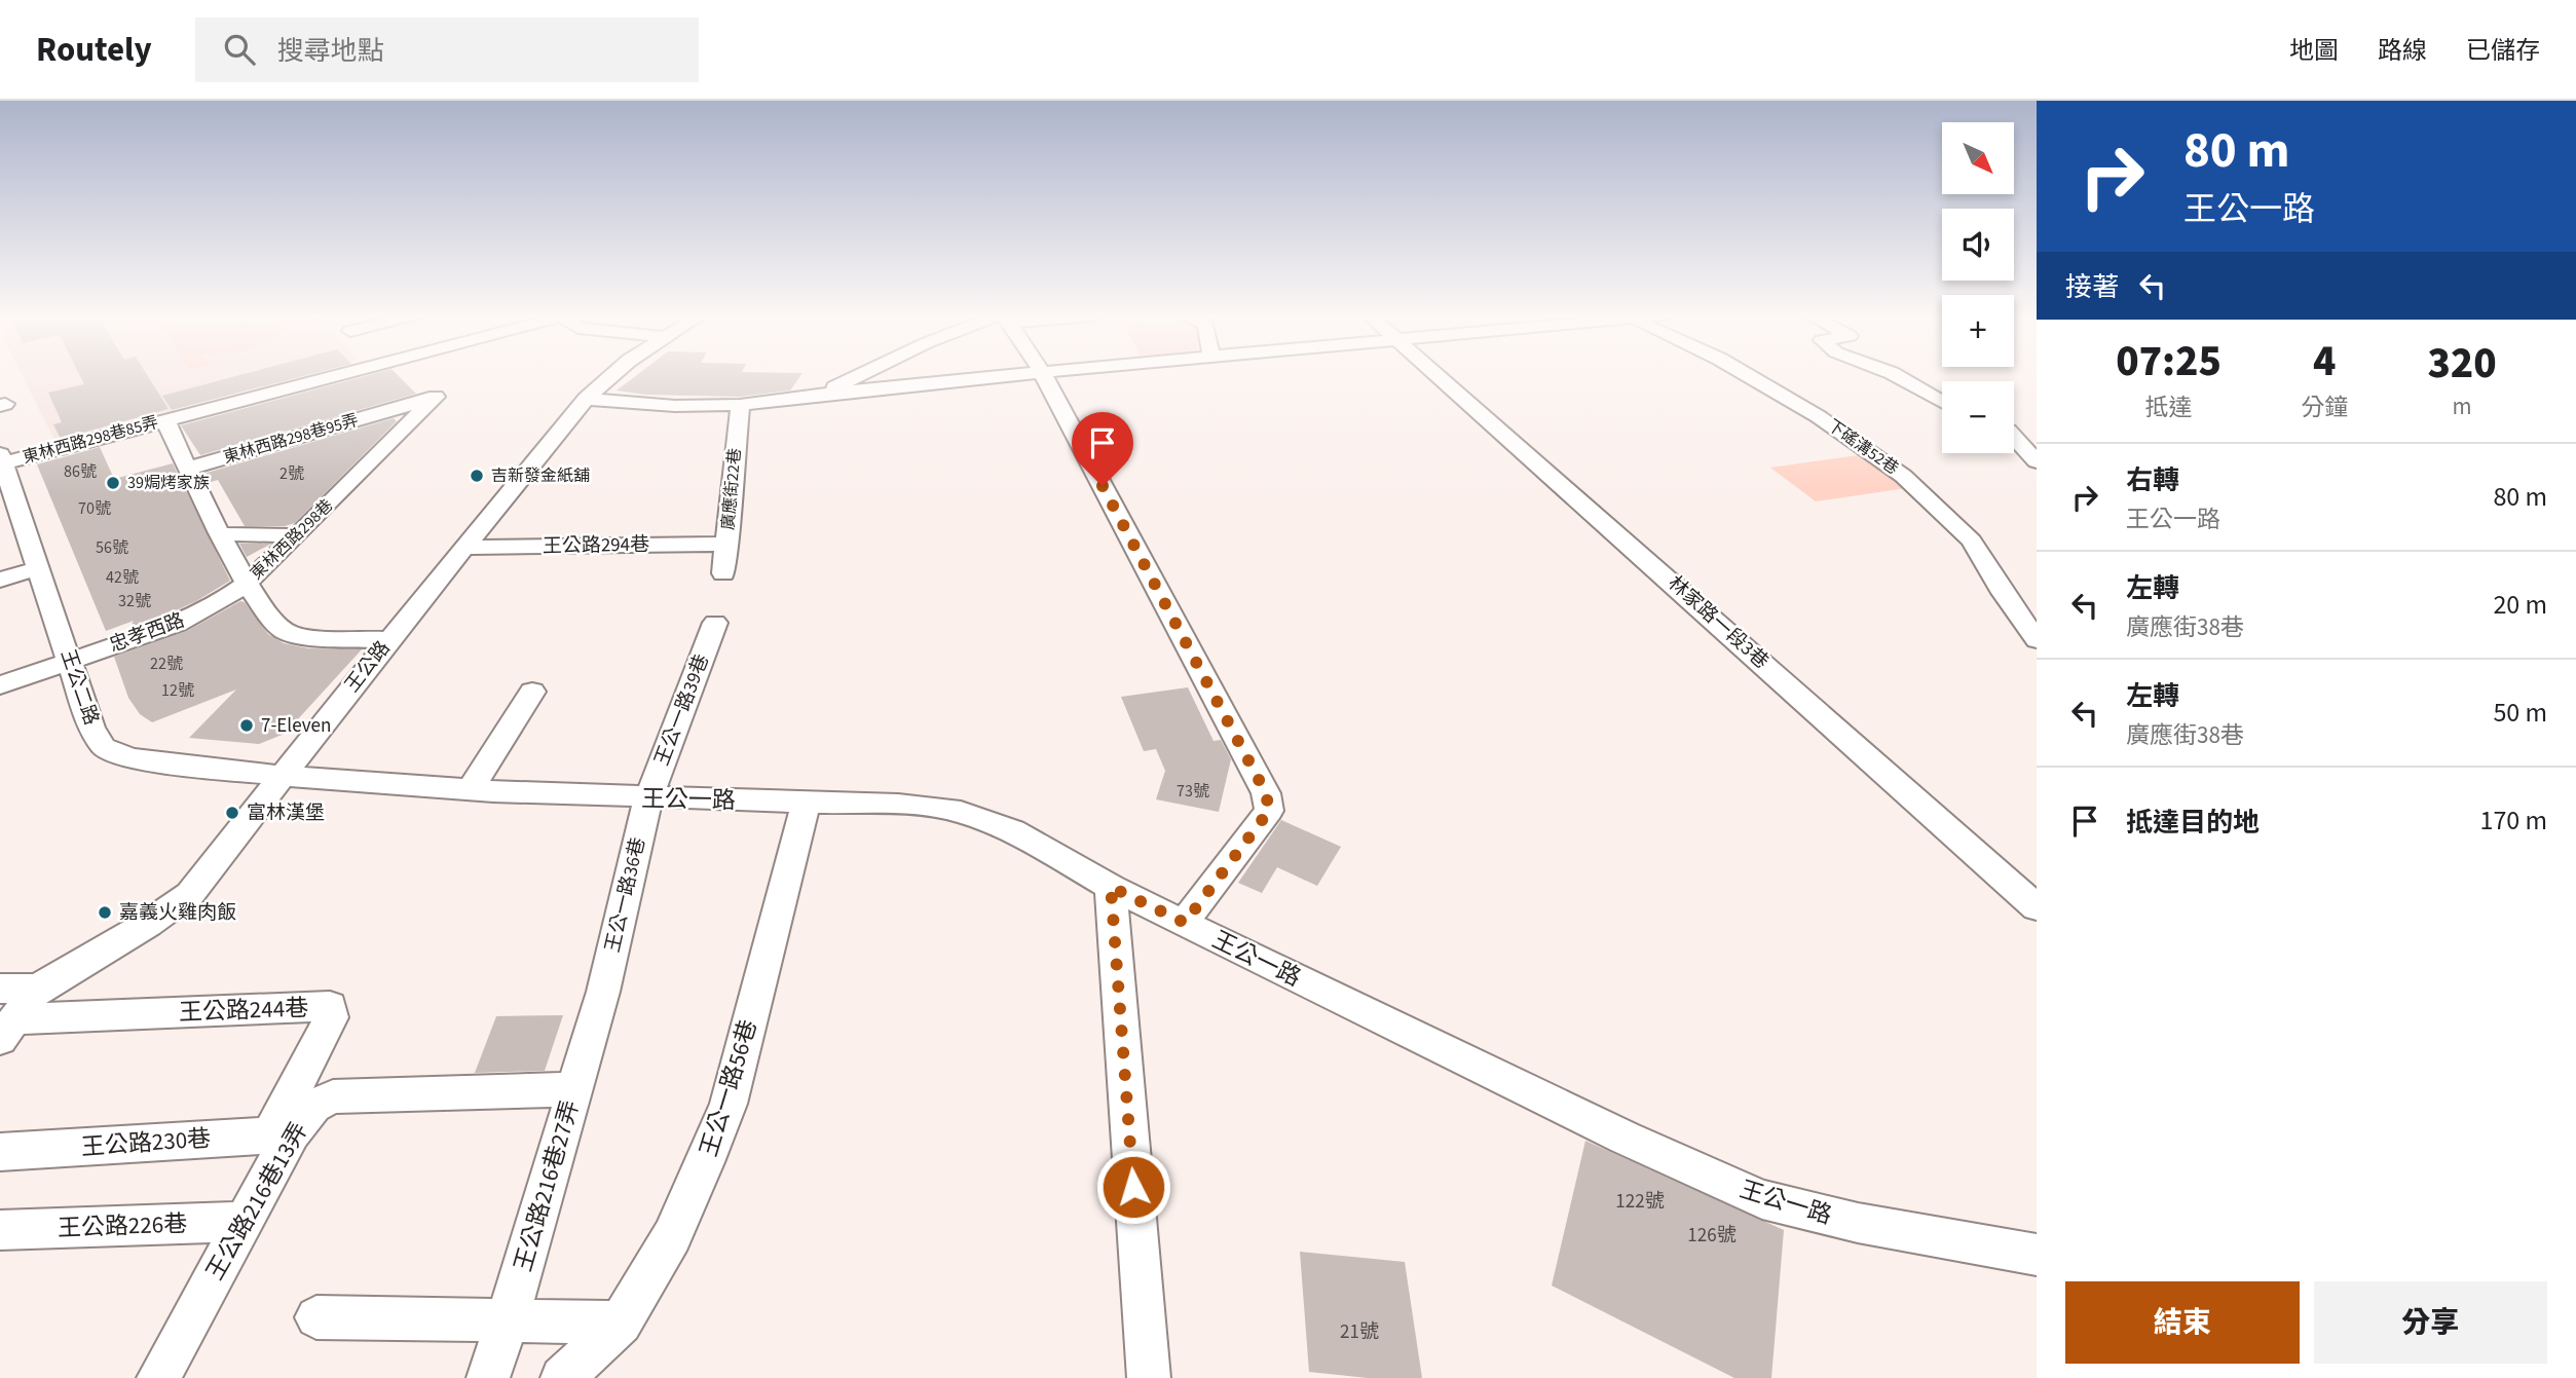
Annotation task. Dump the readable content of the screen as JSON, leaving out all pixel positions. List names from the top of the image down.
{
  "streets": {
    "street": [
      "東林西路298巷95弄",
      "東林西路298巷85弄",
      "下磘溝52巷",
      "廣應街22巷",
      "東林西路298巷",
      "王公路294巷",
      "林家路一段3巷",
      "忠孝西路",
      "王公路",
      "王公二路",
      "王公一路39巷",
      "王公一路",
      "王公一路36巷",
      "王公路244巷",
      "王公一路56巷",
      "王公路230巷",
      "王公路216巷27弄",
      "王公路216巷13弄",
      "王公路226巷"
    ]
  },
  "crossings": [
    ["東林西路298巷95弄", "東林西路298巷"],
    ["東林西路298巷85弄", "東林西路298巷"],
    ["東林西路298巷85弄", "王公二路"],
    ["廣應街22巷", "王公路294巷"],
    ["東林西路298巷", "忠孝西路"],
    ["王公路294巷", "王公路"],
    ["忠孝西路", "王公二路"],
    ["王公路", "王公二路"],
    ["王公路", "王公一路"],
    ["王公路", "王公路244巷"],
    ["王公二路", "王公一路"],
    ["王公一路39巷", "王公一路"],
    ["王公一路39巷", "王公一路36巷"],
    ["王公一路", "王公一路36巷"],
    ["王公一路", "王公一路56巷"],
    ["王公一路36巷", "王公路216巷27弄"],
    ["王公路244巷", "王公路230巷"],
    ["王公路244巷", "王公路216巷13弄"],
    ["王公路230巷", "王公路216巷13弄"],
    ["王公路216巷27弄", "王公路216巷13弄"],
    ["王公路216巷13弄", "王公路226巷"]
  ],
  "places": [
    "吉新發金紙舖",
    "39焗烤家族",
    "7-Eleven",
    "富林漢堡",
    "嘉義火雞肉飯"
  ],
  "house_numbers": [
    "86號",
    "2號",
    "70號",
    "56號",
    "42號",
    "32號",
    "22號",
    "12號",
    "73號",
    "122號",
    "126號",
    "21號"
  ],
  "north": "bottom right",
  "page": {
    "header": "Routely",
    "search": "搜尋地點",
    "nav": ["地圖", "路線", "已儲存"],
    "turn": ["80 m", "王公一路"],
    "map_buttons": ["+", "−"],
    "then": "接著",
    "eta": [
      "07:25",
      "抵達",
      "4",
      "分鐘",
      "320",
      "m"
    ],
    "list": [
      {
        "name": "右轉",
        "note": "王公一路",
        "value": "80 m"
      },
      {
        "name": "左轉",
        "note": "廣應街38巷",
        "value": "20 m"
      },
      {
        "name": "左轉",
        "note": "廣應街38巷",
        "value": "50 m"
      },
      {
        "name": "抵達目的地",
        "value": "170 m"
      }
    ],
    "buttons": ["結束", "分享"]
  }
}
